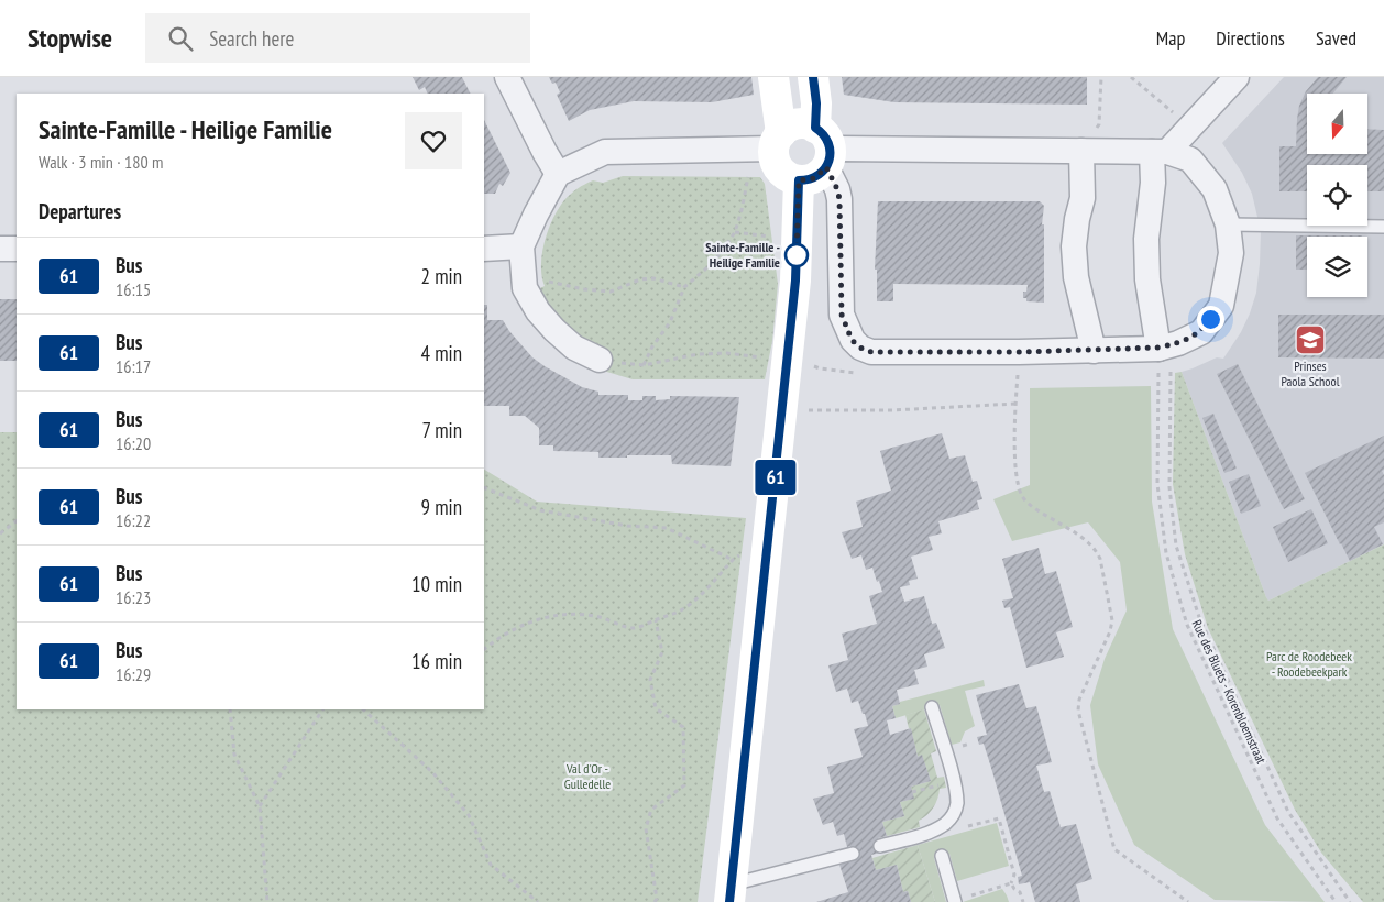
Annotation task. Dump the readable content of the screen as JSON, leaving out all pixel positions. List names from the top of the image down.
{
  "streets": {
    "path": ["Rue des Bluets - Korenbloemstraat"]
  },
  "parks": ["Parc de Roodebeek - Roodebeekpark", "Val d'Or - Gulledelle"],
  "places": {
    "other": ["Sainte-Famille - Heilige Familie"],
    "school or university": ["Prinses Paola School"]
  },
  "lines": ["bus line 61"],
  "north": "bottom",
  "page": {
    "header": "Stopwise",
    "search": "Search here",
    "nav": ["Map", "Directions", "Saved"],
    "on_map": "61",
    "heading": [
      ["Sainte-Famille - Heilige Familie", "Walk · 3 min · 180 m"],
      "Departures"
    ],
    "list": [
      {
        "mark": "61",
        "name": "Bus",
        "note": "16:15",
        "value": "2 min"
      },
      {
        "mark": "61",
        "name": "Bus",
        "note": "16:17",
        "value": "4 min"
      },
      {
        "mark": "61",
        "name": "Bus",
        "note": "16:20",
        "value": "7 min"
      },
      {
        "mark": "61",
        "name": "Bus",
        "note": "16:22",
        "value": "9 min"
      },
      {
        "mark": "61",
        "name": "Bus",
        "note": "16:23",
        "value": "10 min"
      },
      {
        "mark": "61",
        "name": "Bus",
        "note": "16:29",
        "value": "16 min"
      }
    ]
  }
}
